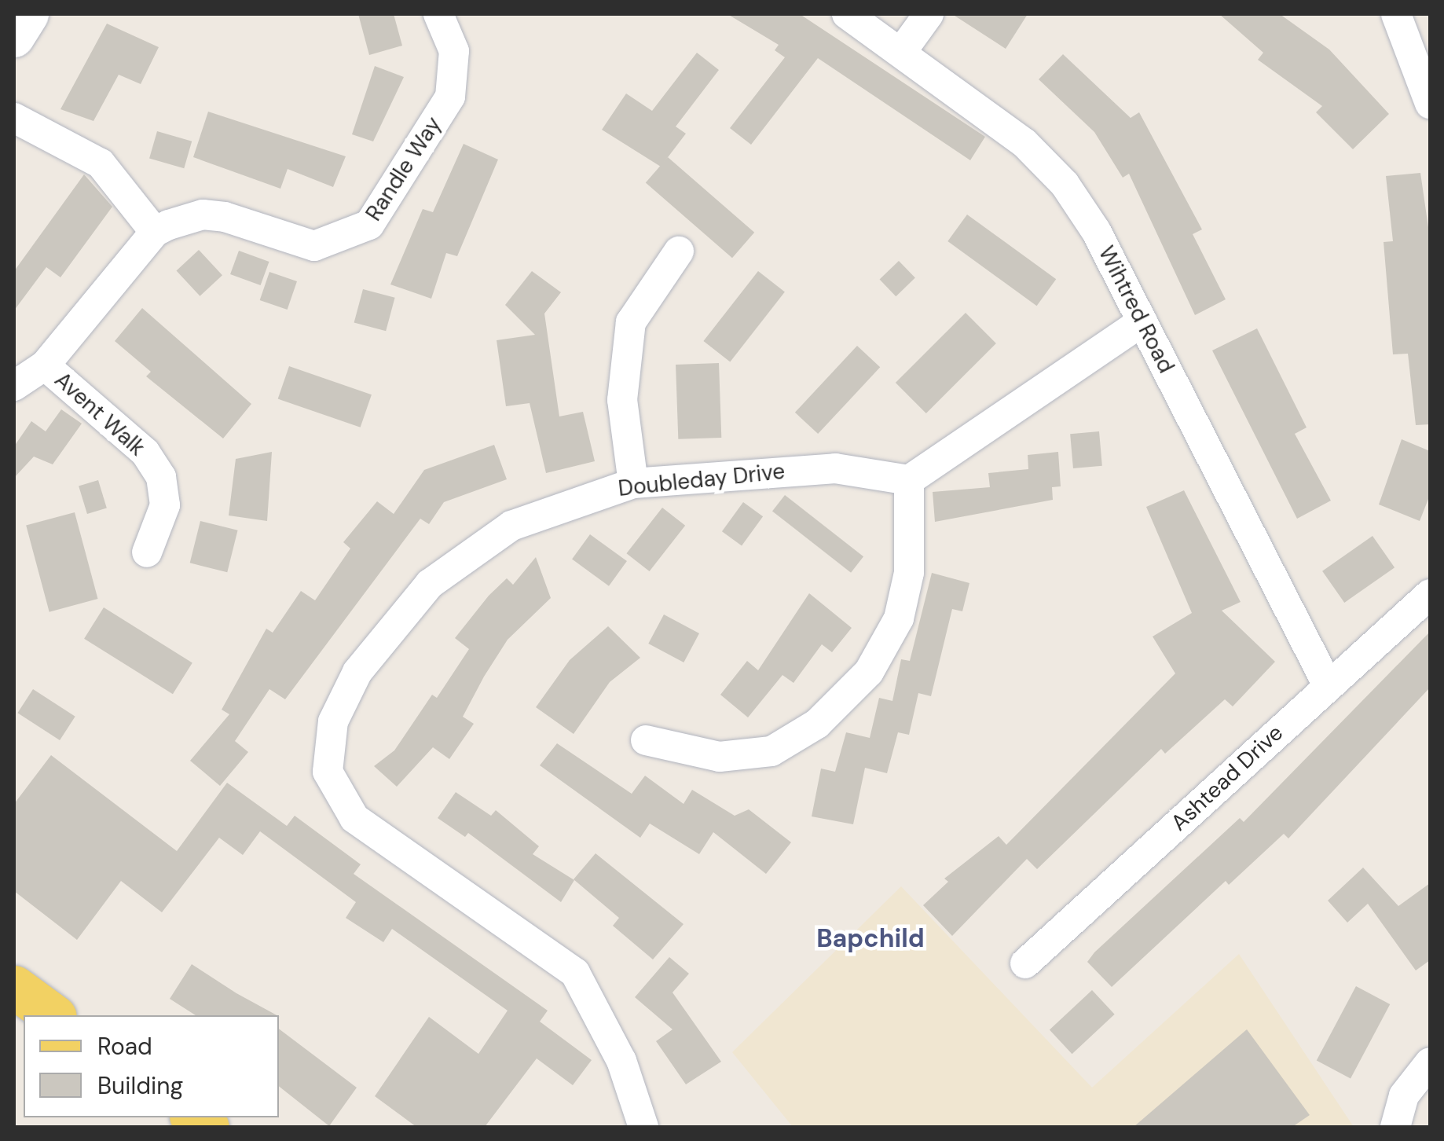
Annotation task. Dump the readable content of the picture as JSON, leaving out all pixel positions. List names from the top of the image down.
{
  "streets": {
    "street": [
      "Randle Way",
      "Wihtred Road",
      "Avent Walk",
      "Doubleday Drive",
      "Ashtead Drive"
    ]
  },
  "crossings": [
    ["Randle Way", "Avent Walk"],
    ["Wihtred Road", "Ashtead Drive"]
  ],
  "districts": ["Bapchild"],
  "legend": ["Road", "Building"]
}
